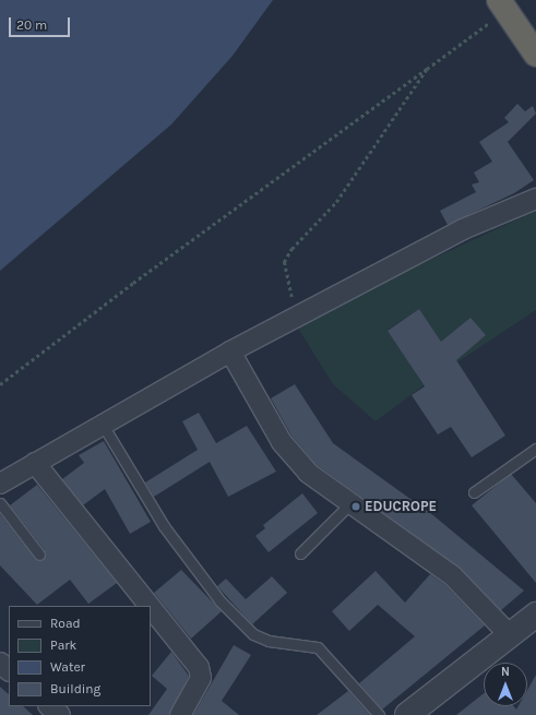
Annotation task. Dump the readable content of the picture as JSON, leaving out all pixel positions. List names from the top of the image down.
{
  "places": ["EDUCROPE"],
  "legend": [
    "Road",
    "Park",
    "Water",
    "Building"
  ],
  "scale_bar": "20 m",
  "north": "top"
}
